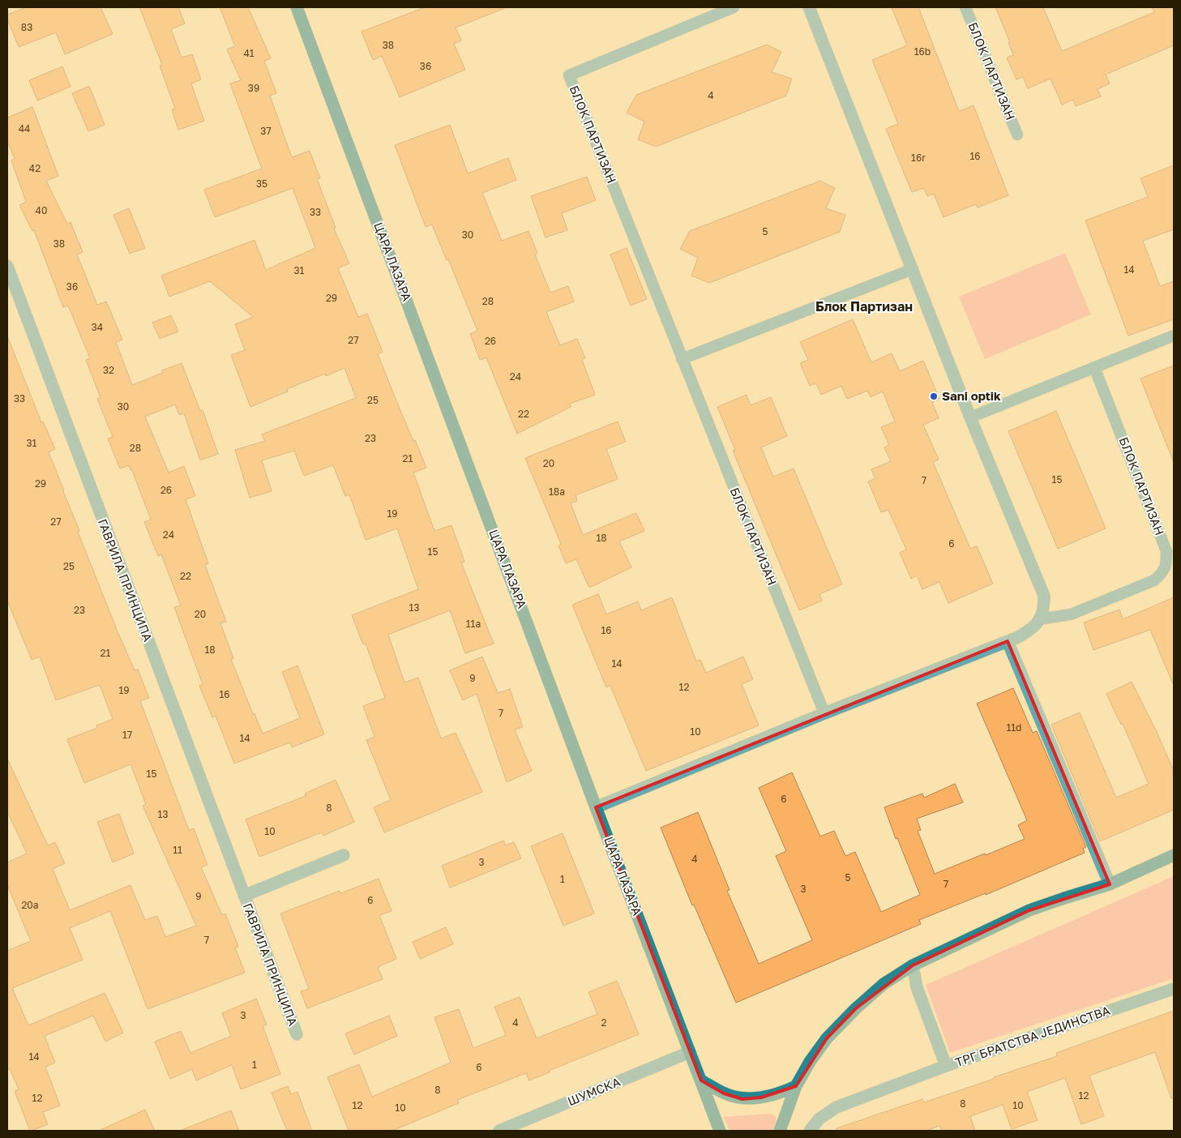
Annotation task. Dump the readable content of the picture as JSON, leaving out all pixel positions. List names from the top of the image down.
{
  "streets": {
    "main road": ["ЦАРА ЛАЗАРА"],
    "street": ["ГАВРИЛА ПРИНЦИПА", "ТРГ БРАТСТВА ЈЕДИНСТВА", "ШУМСКА"],
    "lane": ["БЛОК ПАРТИЗАН"]
  },
  "crossings": [
    ["ЦАРА ЛАЗАРА", "ШУМСКА"]
  ],
  "districts": ["Блок Партизан"],
  "places": ["Sani optik"],
  "house_numbers": [
    "83",
    "38",
    "16b",
    "41",
    "36",
    "39",
    "4",
    "44",
    "37",
    "16",
    "16r",
    "42",
    "35",
    "40",
    "33",
    "5",
    "30",
    "38",
    "14",
    "31",
    "36",
    "29",
    "28",
    "34",
    "27",
    "26",
    "32",
    "24",
    "33",
    "25",
    "30",
    "22",
    "23",
    "31",
    "28",
    "21",
    "20",
    "15",
    "7",
    "29",
    "26",
    "18a",
    "19",
    "27",
    "24",
    "18",
    "6",
    "15",
    "25",
    "22",
    "13",
    "23",
    "20",
    "11a",
    "16",
    "18",
    "21",
    "14",
    "9",
    "12",
    "19",
    "16",
    "7",
    "11d",
    "10",
    "17",
    "14",
    "15",
    "6",
    "8",
    "13",
    "10",
    "11",
    "4",
    "3",
    "5",
    "1",
    "7",
    "3",
    "9",
    "6",
    "20a",
    "7",
    "3",
    "4",
    "2",
    "14",
    "1",
    "6",
    "8",
    "12",
    "12",
    "8",
    "12",
    "10",
    "10"
  ]
}
